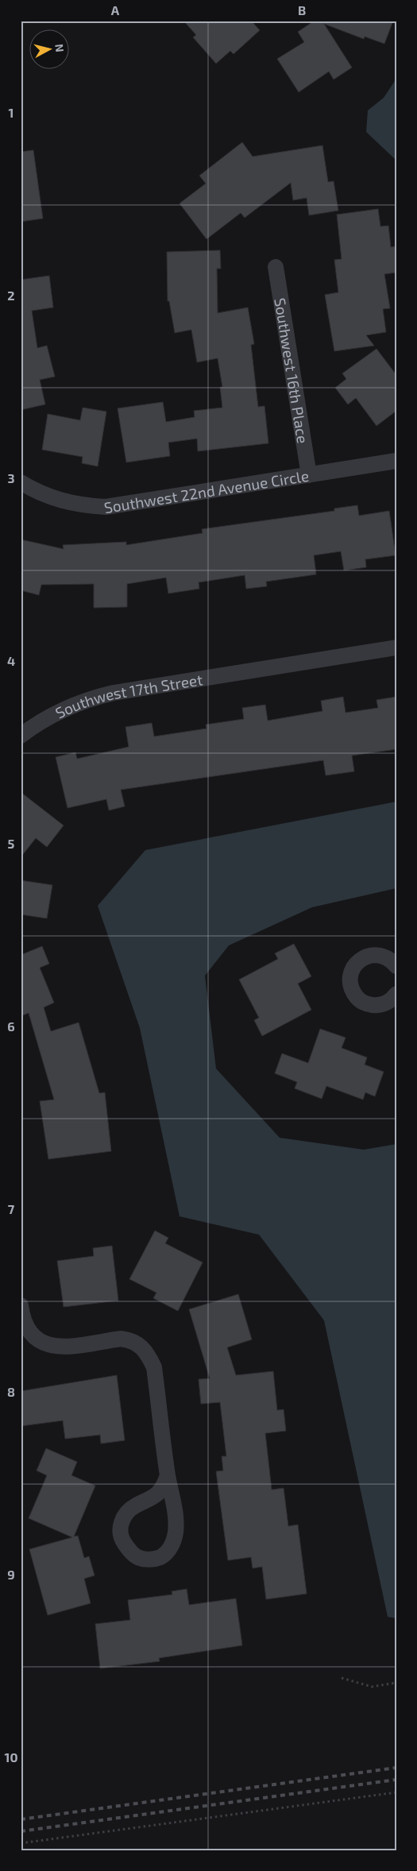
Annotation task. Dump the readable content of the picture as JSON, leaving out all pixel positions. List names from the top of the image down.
{
  "streets": {
    "street": ["Southwest 16th Place", "Southwest 22nd Avenue Circle", "Southwest 17th Street"]
  },
  "crossings": [
    ["Southwest 16th Place", "Southwest 22nd Avenue Circle"]
  ],
  "north": "right",
  "grid": {
    "columns": ["A", "B"],
    "rows": [
      "1",
      "2",
      "3",
      "4",
      "5",
      "6",
      "7",
      "8",
      "9",
      "10"
    ]
  }
}
